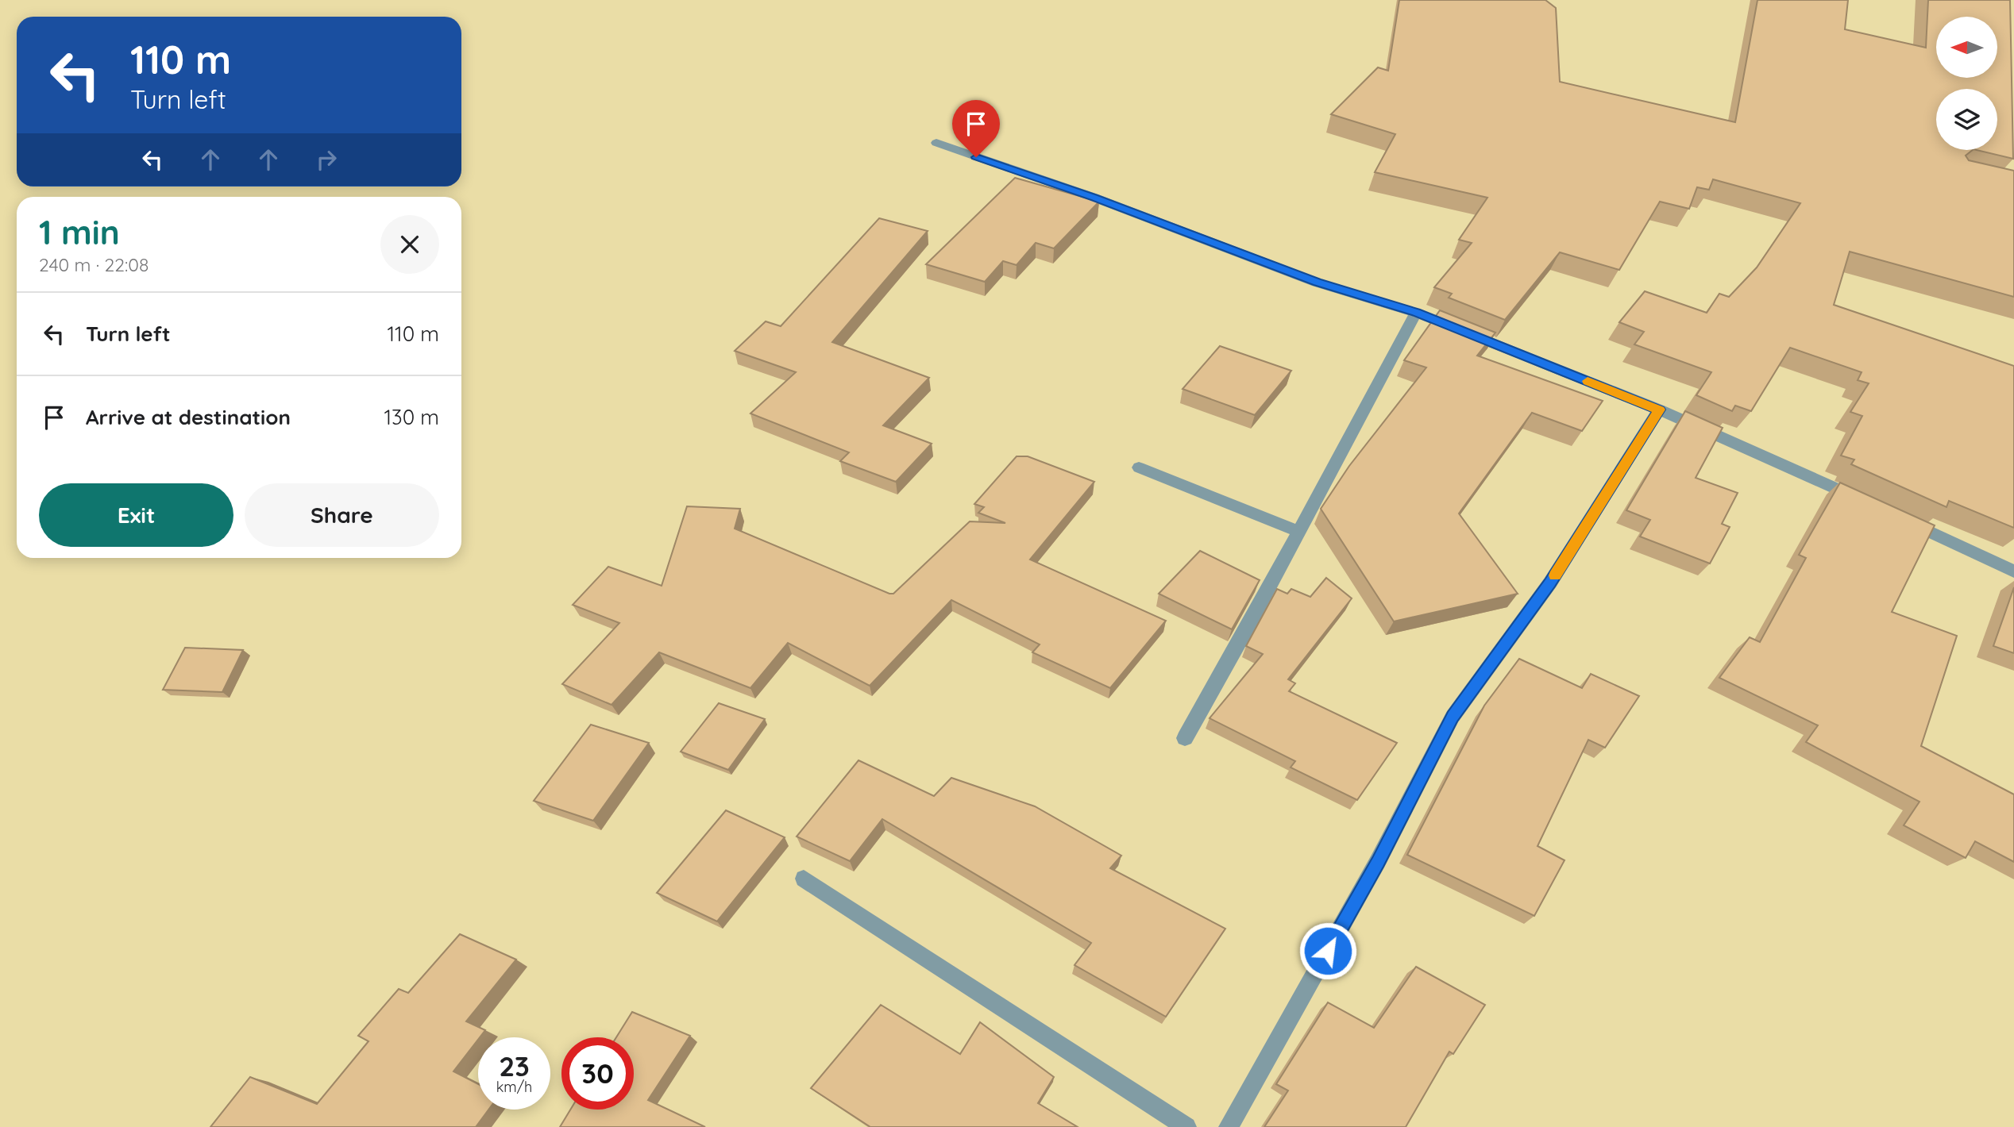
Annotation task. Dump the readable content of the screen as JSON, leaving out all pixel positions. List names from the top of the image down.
{
  "north": "left",
  "page": {
    "turn": ["110 m", "Turn left"],
    "heading": ["1 min", "240 m · 22:08"],
    "list": [
      {
        "name": "Turn left",
        "value": "110 m"
      },
      {
        "name": "Arrive at destination",
        "value": "130 m"
      }
    ],
    "buttons": ["Exit", "Share"],
    "speed": "23 km/h",
    "limit": "30"
  }
}
